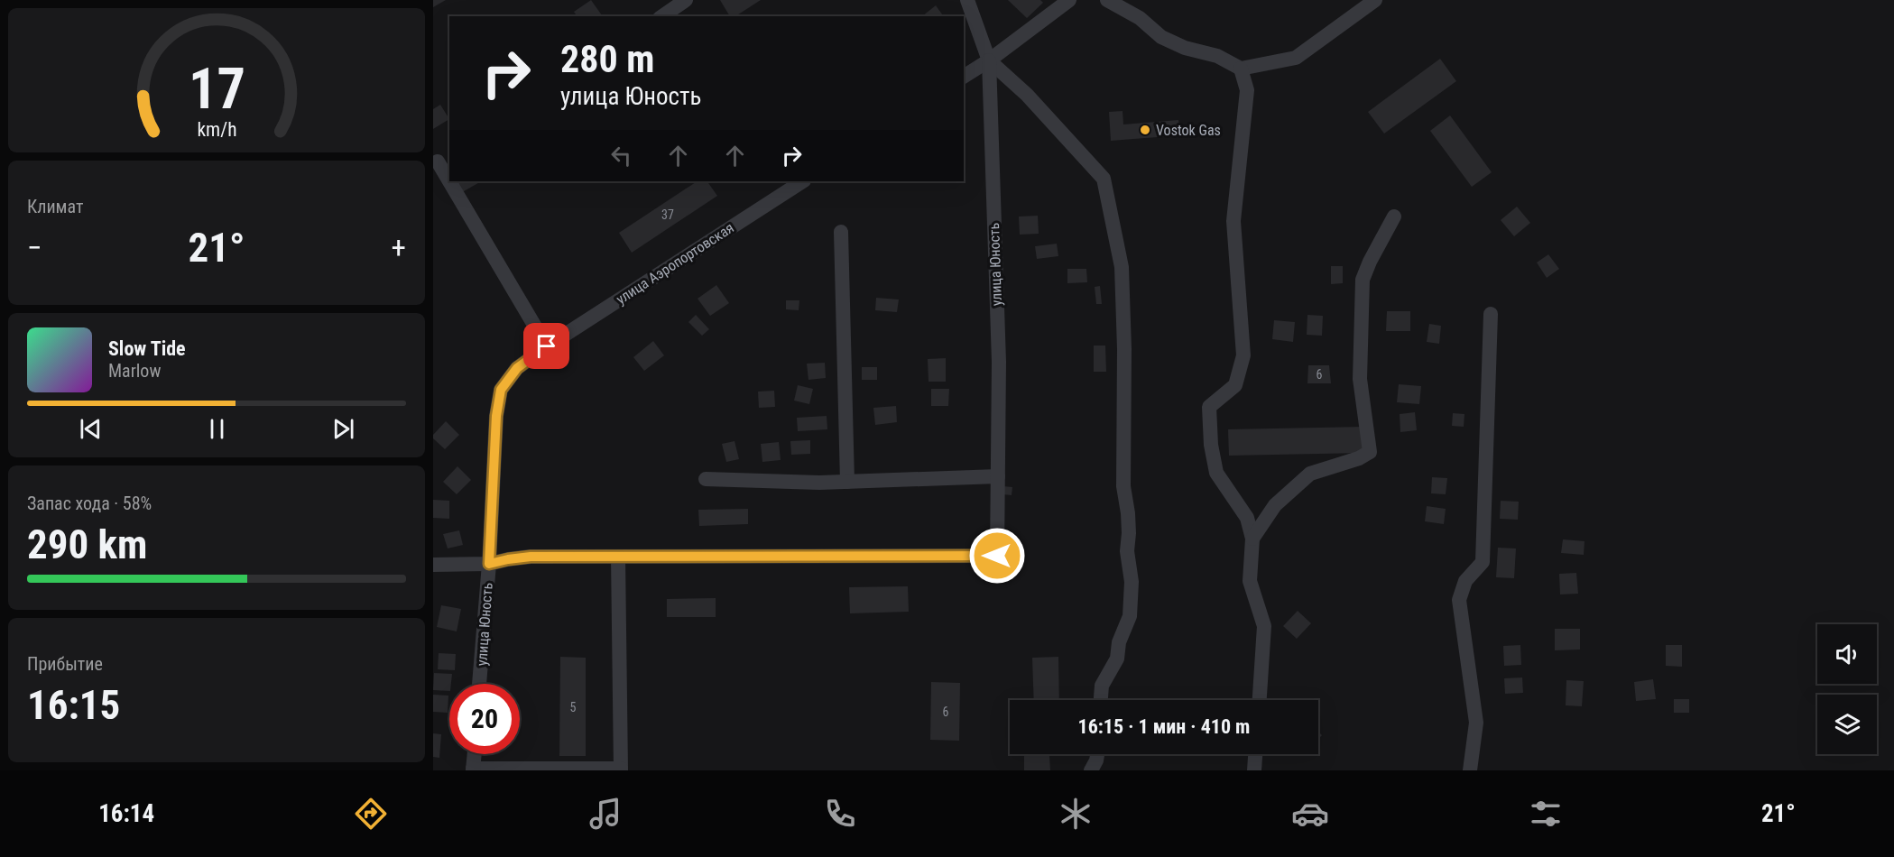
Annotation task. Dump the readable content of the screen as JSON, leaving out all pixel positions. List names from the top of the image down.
{
  "streets": {
    "street": ["улица Аэропортовская", "улица Юность"]
  },
  "crossings": [
    ["улица Аэропортовская", "улица Юность"]
  ],
  "places": ["Vostok Gas"],
  "house_numbers": [
    "37",
    "6",
    "5",
    "6"
  ],
  "page": {
    "turn": ["280 m", "улица Юность"],
    "tile": [
      "Климат",
      ["Запас хода · 58%", "290 km"],
      ["Прибытие", "16:15"]
    ],
    "heat": ["−", "21°", "+"],
    "song": ["Slow Tide", "Marlow"],
    "limit": "20",
    "trip": "16:15 · 1 мин · 410 m",
    "tabs": ["16:14", "21°"],
    "gauge": ["17", "km/h"]
  }
}
